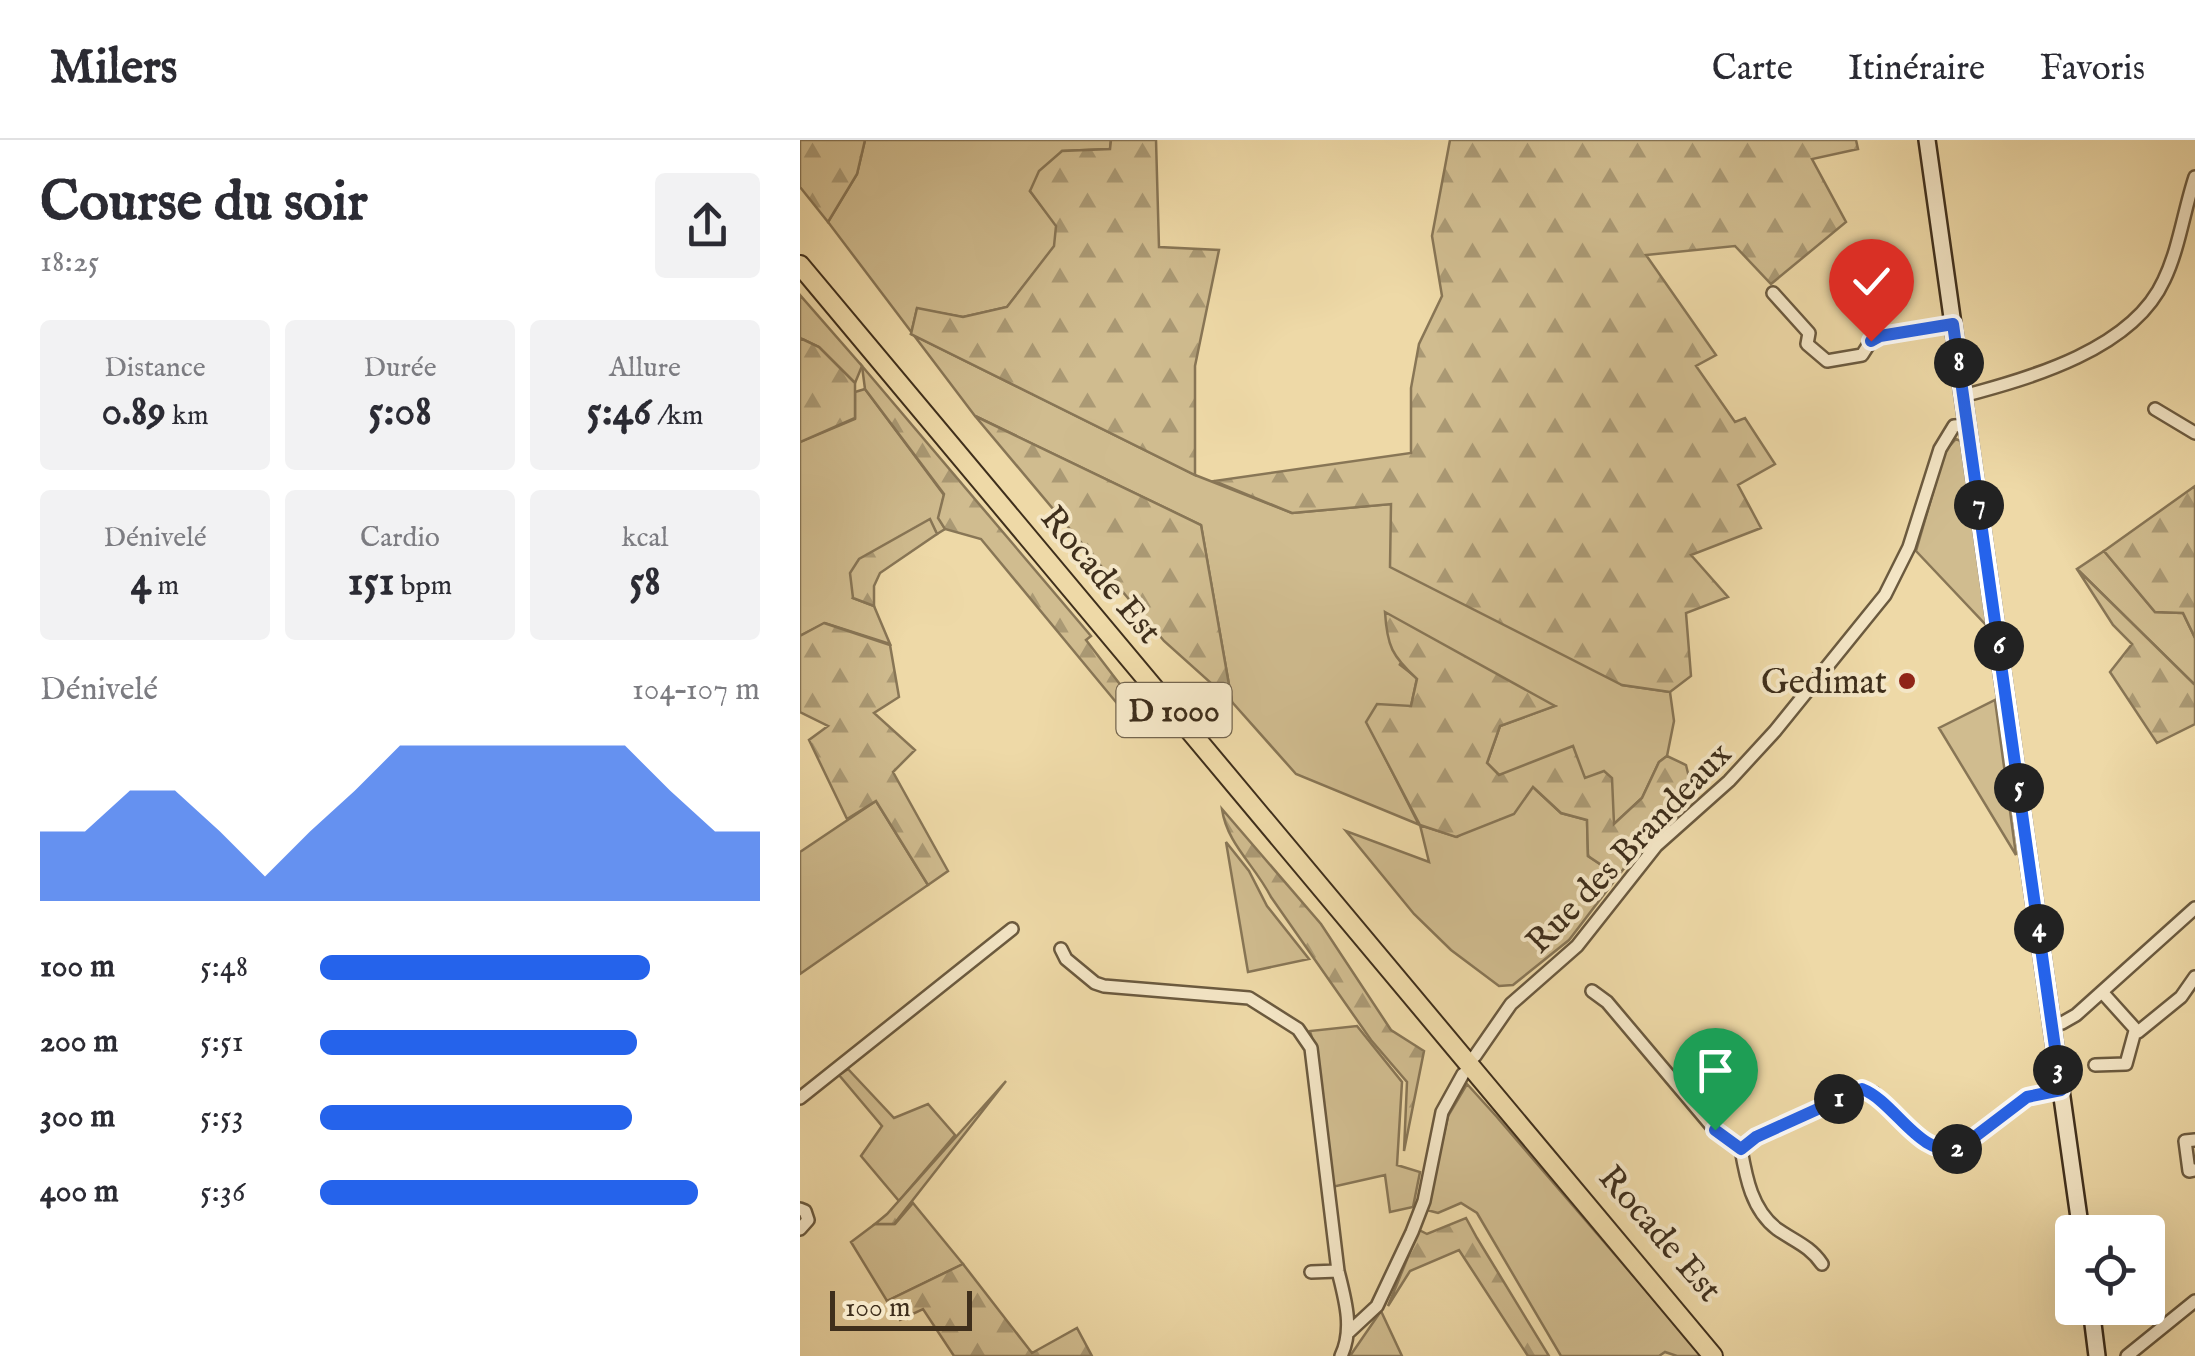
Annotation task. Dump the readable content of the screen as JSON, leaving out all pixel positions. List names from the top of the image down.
{
  "streets": {
    "main road": ["Rocade Est", "D 1000"],
    "street": ["Rue des Brandeaux"]
  },
  "places": ["Gedimat"],
  "scale_bar": "100 m",
  "page": {
    "header": "Milers",
    "nav": ["Carte", "Itinéraire", "Favoris"],
    "heading": ["Course du soir", "18:25"],
    "stats": [
      ["Distance", "0.89 km"],
      ["Durée", "5:08"],
      ["Allure", "5:46 /km"],
      ["Dénivelé", "4 m"],
      ["Cardio", "151 bpm"],
      ["kcal", "58"]
    ],
    "pins": [
      "8",
      "7",
      "6",
      "5",
      "4",
      "3",
      "1",
      "2"
    ],
    "chart": ["Dénivelé", "104–107 m"],
    "list": [
      {
        "name": "100 m",
        "note": "5:48"
      },
      {
        "name": "200 m",
        "note": "5:51"
      },
      {
        "name": "300 m",
        "note": "5:53"
      },
      {
        "name": "400 m",
        "note": "5:36"
      }
    ],
    "scale": "100 m"
  }
}
